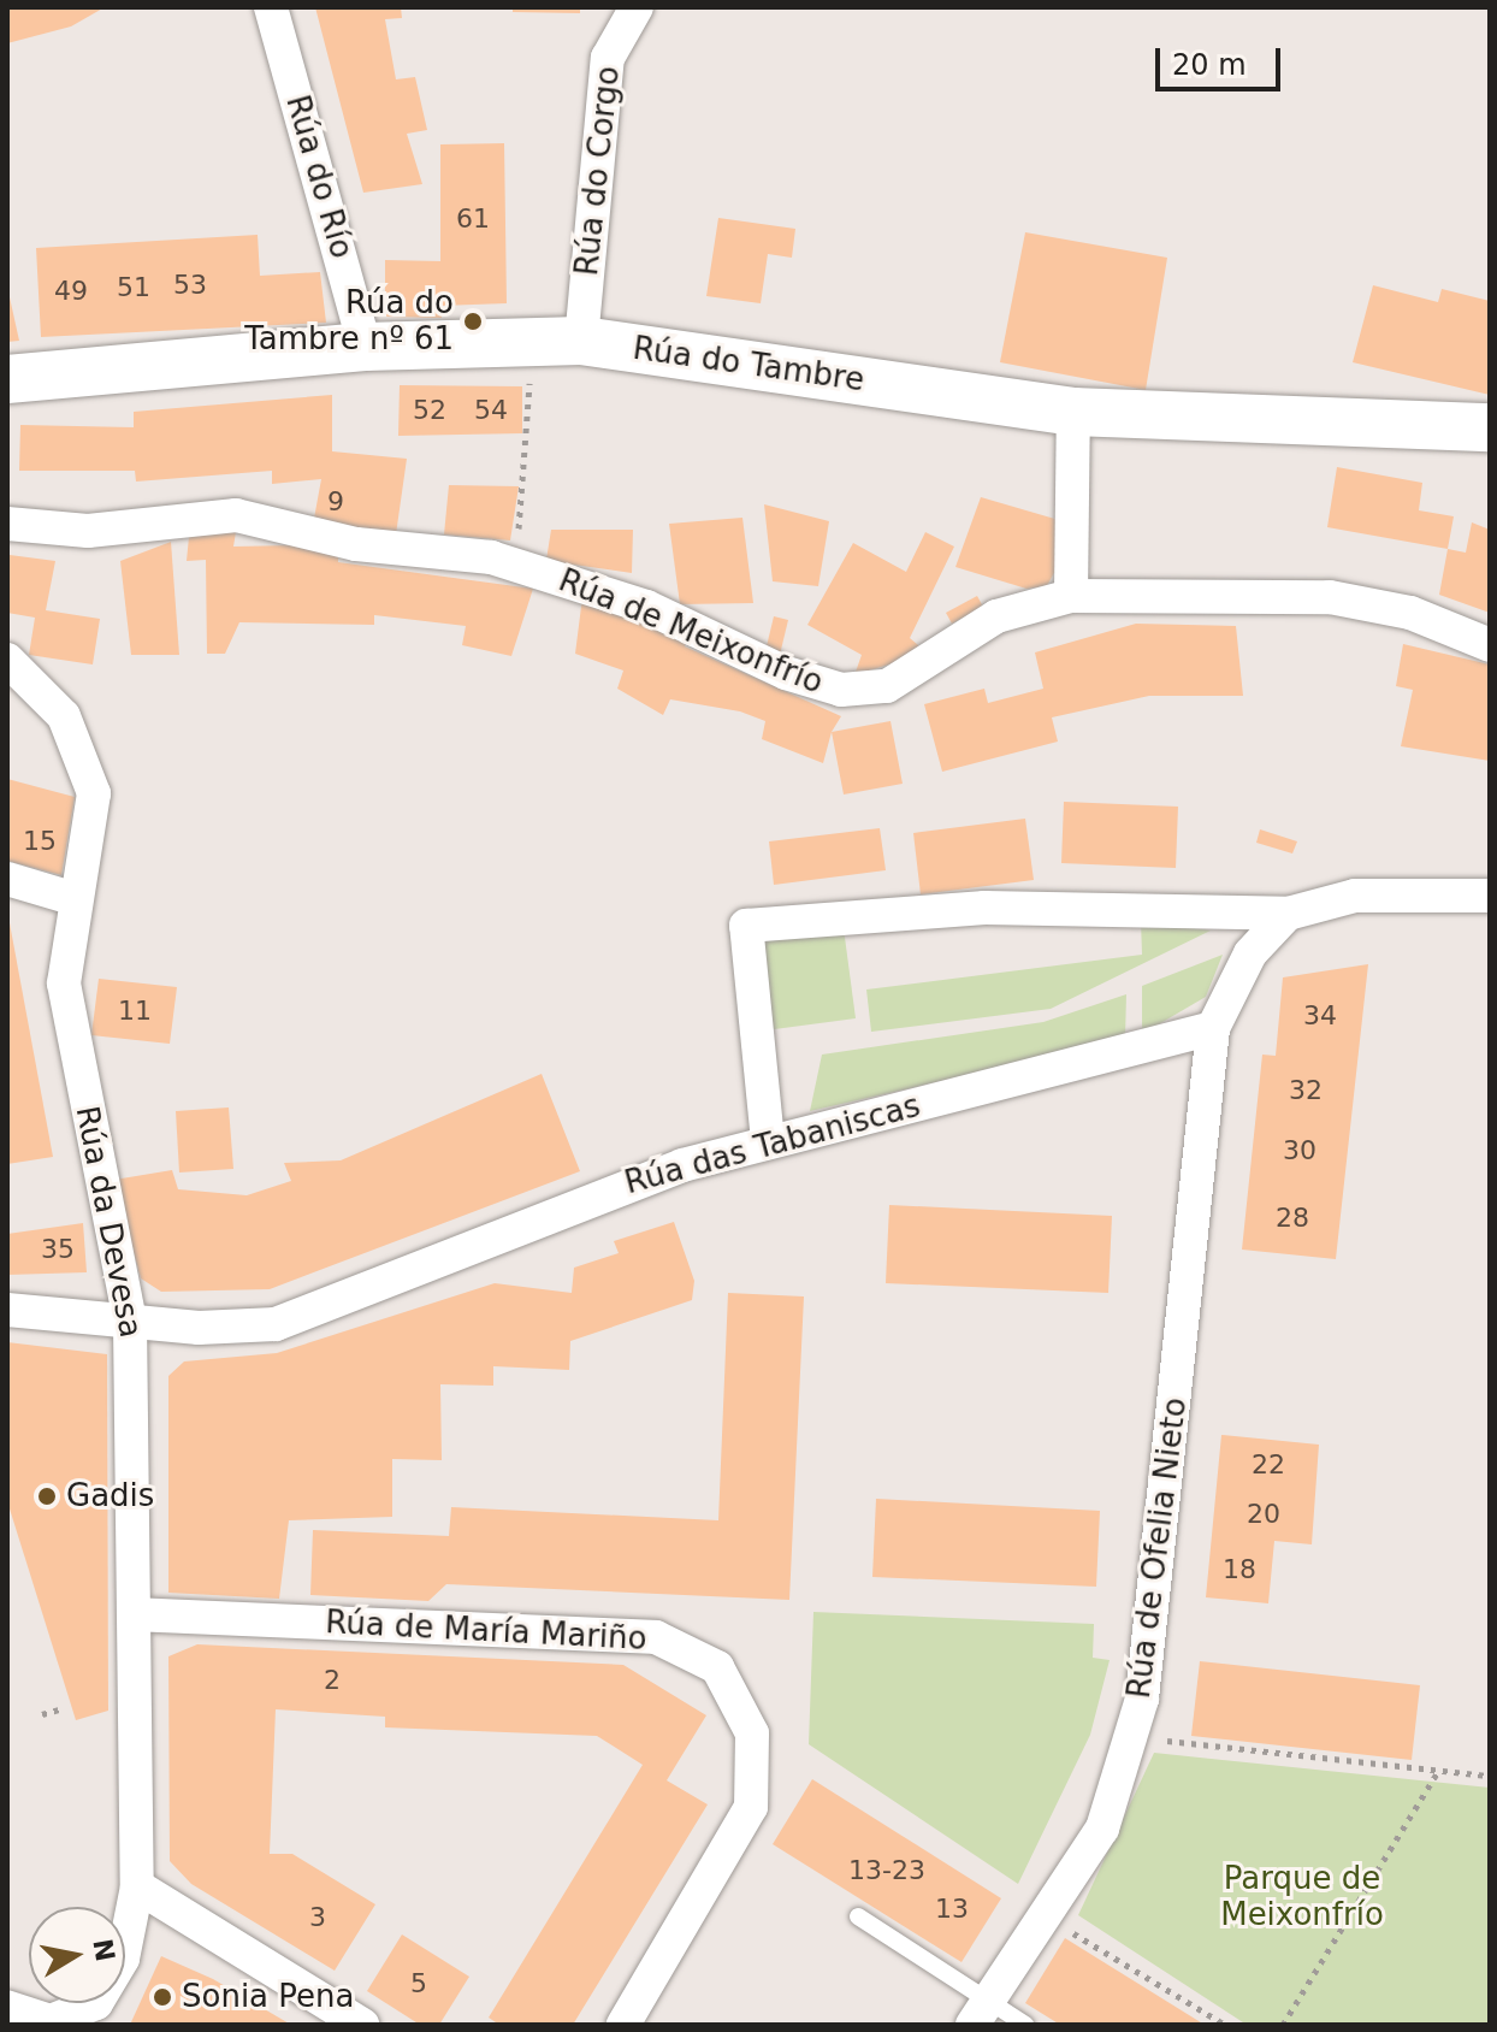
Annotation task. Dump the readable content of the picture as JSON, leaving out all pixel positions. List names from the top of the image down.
{
  "streets": {
    "main road": ["Rúa do Tambre"],
    "street": [
      "Rúa do Corgo",
      "Rúa do Río",
      "Rúa de Meixonfrío",
      "Rúa das Tabaniscas",
      "Rúa da Devesa",
      "Rúa de Ofelia Nieto",
      "Rúa de María Mariño"
    ]
  },
  "crossings": [
    ["Rúa do Corgo", "Rúa do Tambre"],
    ["Rúa do Río", "Rúa do Tambre"],
    ["Rúa das Tabaniscas", "Rúa da Devesa"],
    ["Rúa das Tabaniscas", "Rúa de Ofelia Nieto"],
    ["Rúa da Devesa", "Rúa de María Mariño"]
  ],
  "parks": ["Parque de Meixonfrío"],
  "places": ["Rúa do Tambre nº 61", "Gadis", "Sonia Pena"],
  "house_numbers": [
    "61",
    "53",
    "51",
    "49",
    "52",
    "54",
    "9",
    "15",
    "11",
    "34",
    "32",
    "30",
    "28",
    "35",
    "22",
    "20",
    "18",
    "2",
    "13-23",
    "13",
    "3",
    "5"
  ],
  "scale_bar": "20 m",
  "north": "right"
}
